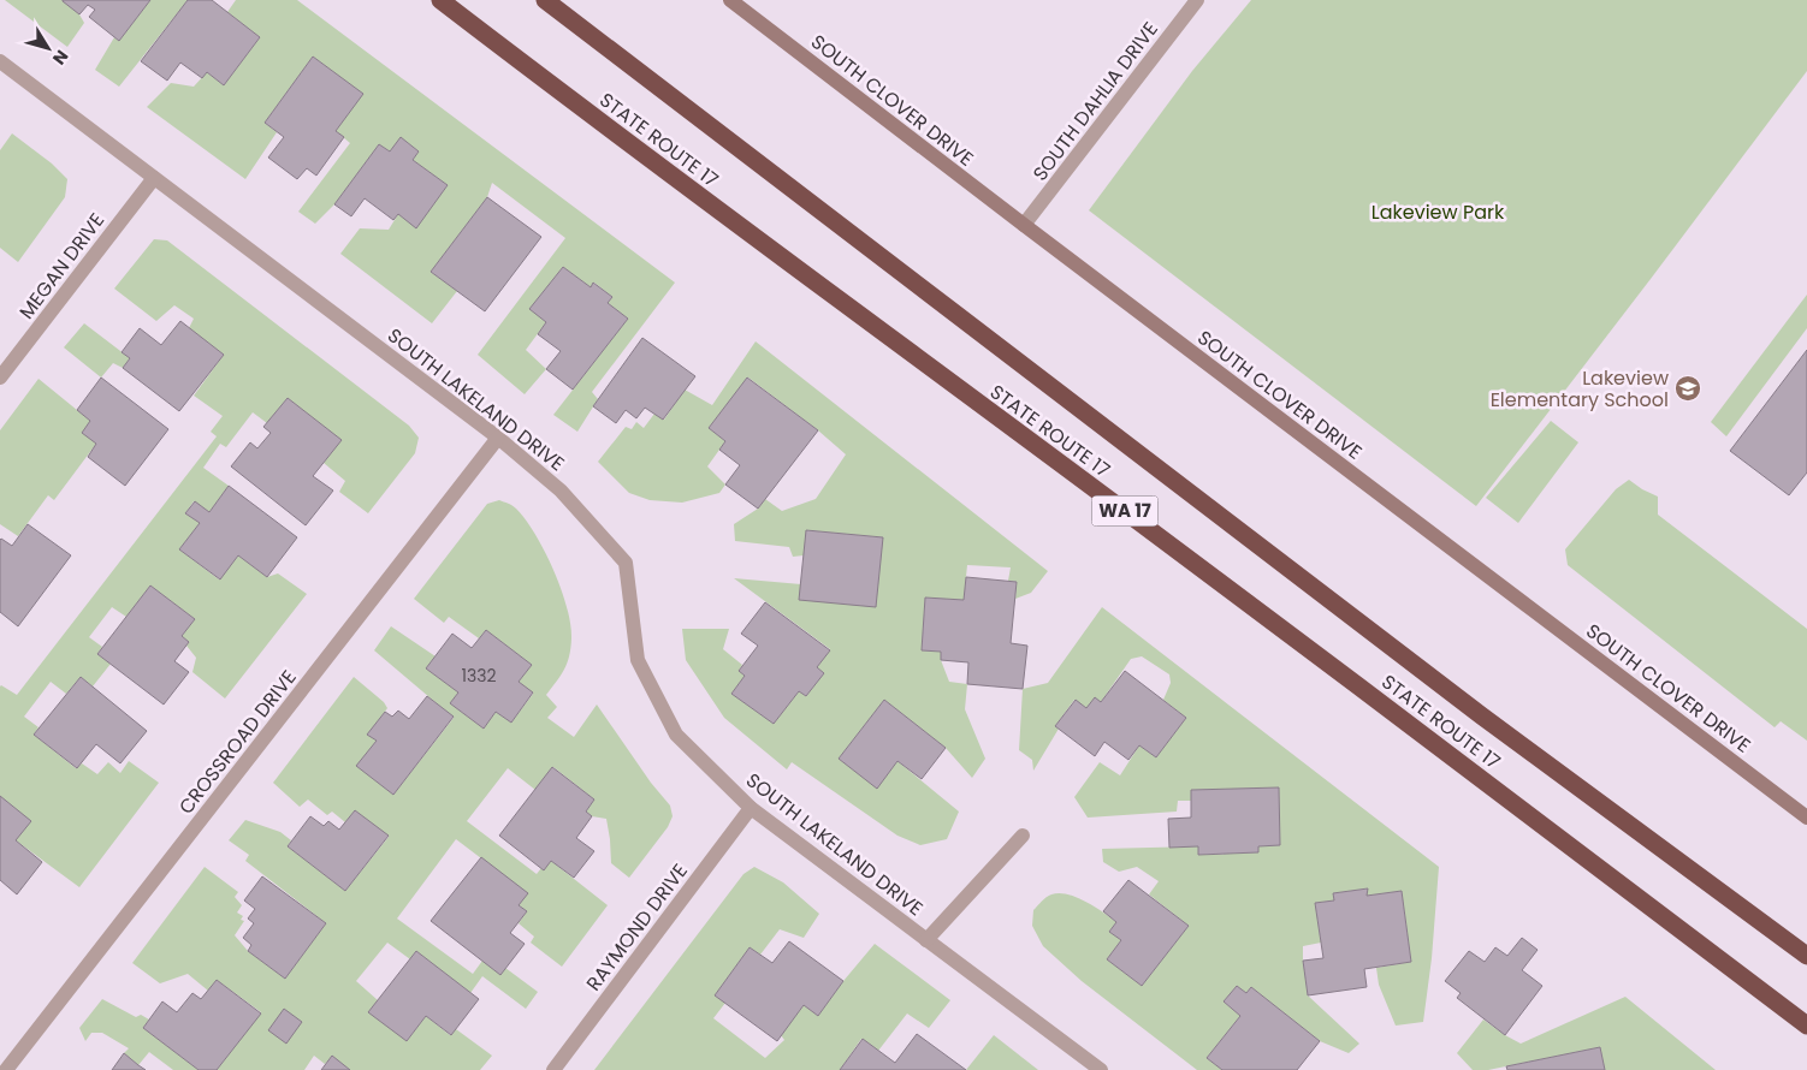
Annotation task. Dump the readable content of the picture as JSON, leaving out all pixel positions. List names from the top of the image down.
{
  "streets": {
    "highway": ["STATE ROUTE 17", "WA 17"],
    "street": [
      "SOUTH CLOVER DRIVE",
      "SOUTH DAHLIA DRIVE",
      "MEGAN DRIVE",
      "SOUTH LAKELAND DRIVE",
      "CROSSROAD DRIVE",
      "RAYMOND DRIVE"
    ]
  },
  "crossings": [
    ["SOUTH CLOVER DRIVE", "SOUTH DAHLIA DRIVE"],
    ["MEGAN DRIVE", "SOUTH LAKELAND DRIVE"],
    ["SOUTH LAKELAND DRIVE", "CROSSROAD DRIVE"],
    ["SOUTH LAKELAND DRIVE", "RAYMOND DRIVE"]
  ],
  "parks": ["Lakeview Park"],
  "places": {
    "school or university": ["Lakeview Elementary School"]
  },
  "house_numbers": ["1332"],
  "north": "bottom right"
}
